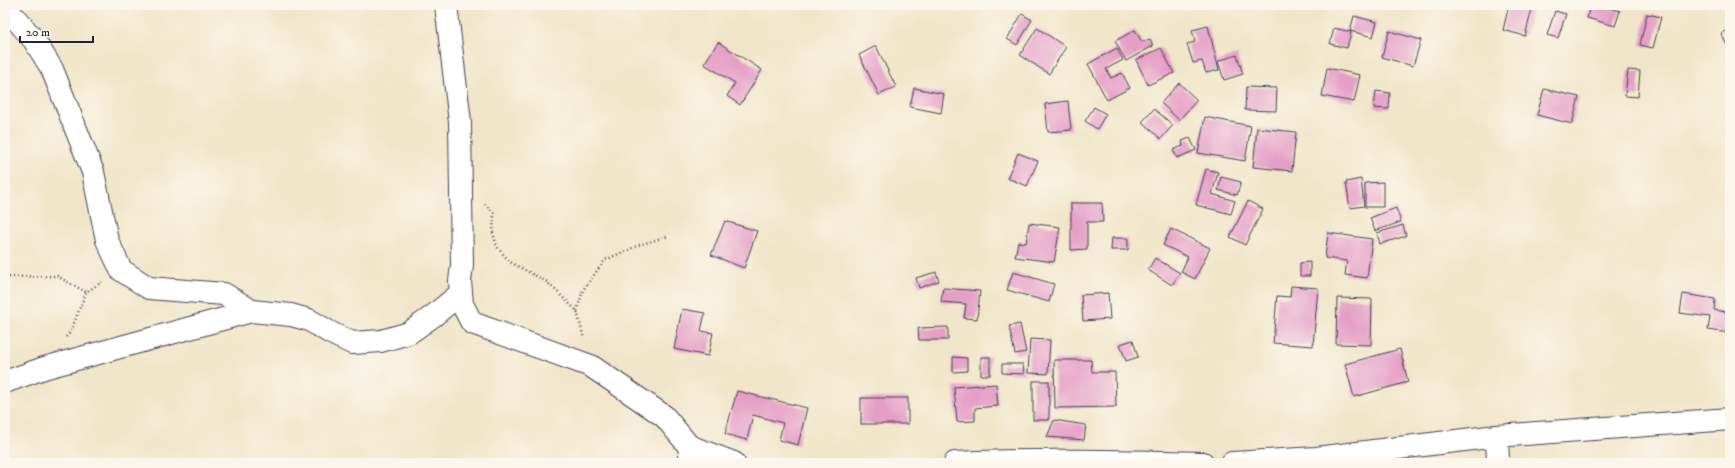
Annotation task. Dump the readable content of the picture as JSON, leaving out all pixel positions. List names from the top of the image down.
{
  "scale_bar": "20 m"
}
